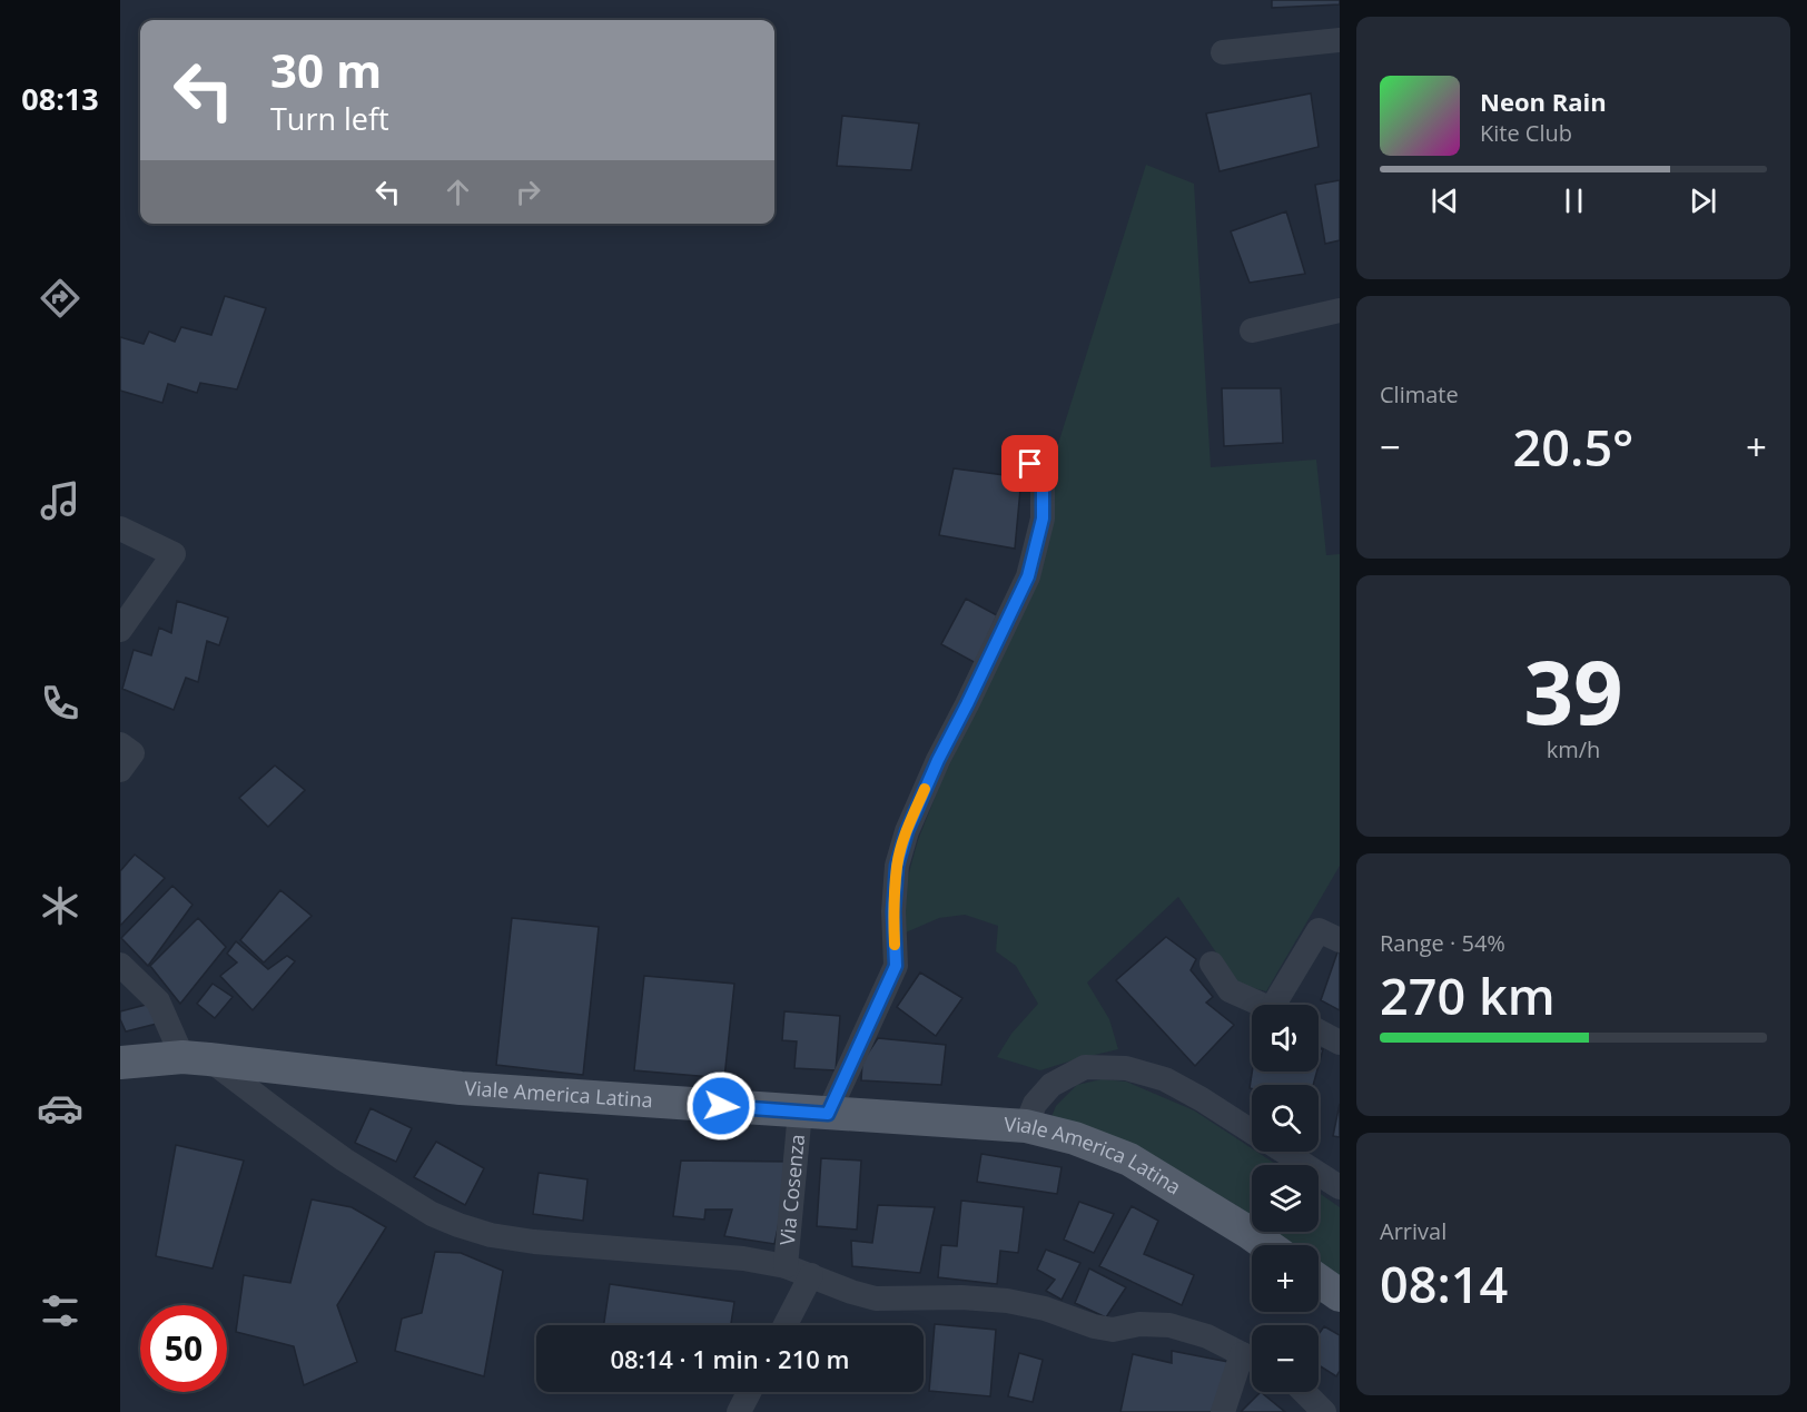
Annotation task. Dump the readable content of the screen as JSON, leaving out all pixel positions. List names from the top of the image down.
{
  "streets": {
    "main road": ["Viale America Latina"],
    "street": ["Via Cosenza"]
  },
  "crossings": [
    ["Viale America Latina", "Via Cosenza"]
  ],
  "page": {
    "tabs": "08:13",
    "turn": ["30 m", "Turn left"],
    "song": ["Neon Rain", "Kite Club"],
    "tile": [
      "Climate",
      ["39", "km/h"],
      ["Range · 54%", "270 km"],
      ["Arrival", "08:14"]
    ],
    "heat": ["−", "20.5°", "+"],
    "map_buttons": ["+", "−"],
    "limit": "50",
    "trip": "08:14 · 1 min · 210 m"
  }
}
